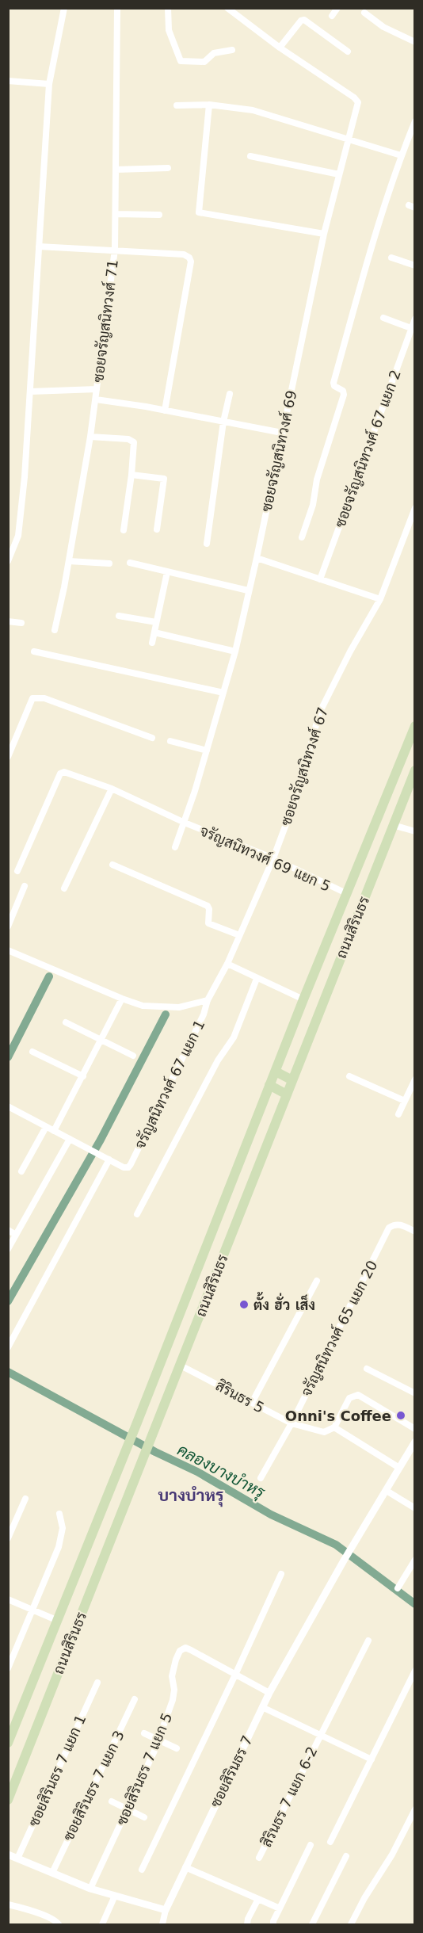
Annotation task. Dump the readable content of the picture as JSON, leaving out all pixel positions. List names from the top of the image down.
{
  "streets": {
    "main road": ["ถนนสิรินธร"],
    "street": [
      "ซอยจรัญสนิทวงศ์ 71",
      "ซอยจรัญสนิทวงศ์ 67 แยก 2",
      "ซอยจรัญสนิทวงศ์ 69",
      "ซอยจรัญสนิทวงศ์ 67",
      "จรัญสนิทวงศ์ 69 แยก 5",
      "จรัญสนิทวงศ์ 67 แยก 1",
      "จรัญสนิทวงศ์ 65 แยก 20",
      "สิรินธร 5",
      "ซอยสิรินธร 7 แยก 5",
      "ซอยสิรินธร 7 แยก 1",
      "ซอยสิรินธร 7",
      "ซอยสิรินธร 7 แยก 3",
      "สิรินธร 7 แยก 6-2"
    ]
  },
  "crossings": [
    ["ซอยจรัญสนิทวงศ์ 69", "จรัญสนิทวงศ์ 69 แยก 5"],
    ["ซอยจรัญสนิทวงศ์ 67", "จรัญสนิทวงศ์ 69 แยก 5"],
    ["ซอยจรัญสนิทวงศ์ 67", "จรัญสนิทวงศ์ 67 แยก 1"],
    ["จรัญสนิทวงศ์ 69 แยก 5", "ถนนสิรินธร"],
    ["ถนนสิรินธร", "สิรินธร 5"],
    ["จรัญสนิทวงศ์ 65 แยก 20", "สิรินธร 5"]
  ],
  "districts": ["บางบำหรุ"],
  "water": ["คลองบางบำหรุ"],
  "places": ["ตั้ง ฮั่ว เส็ง", "Onni's Coffee"]
}
